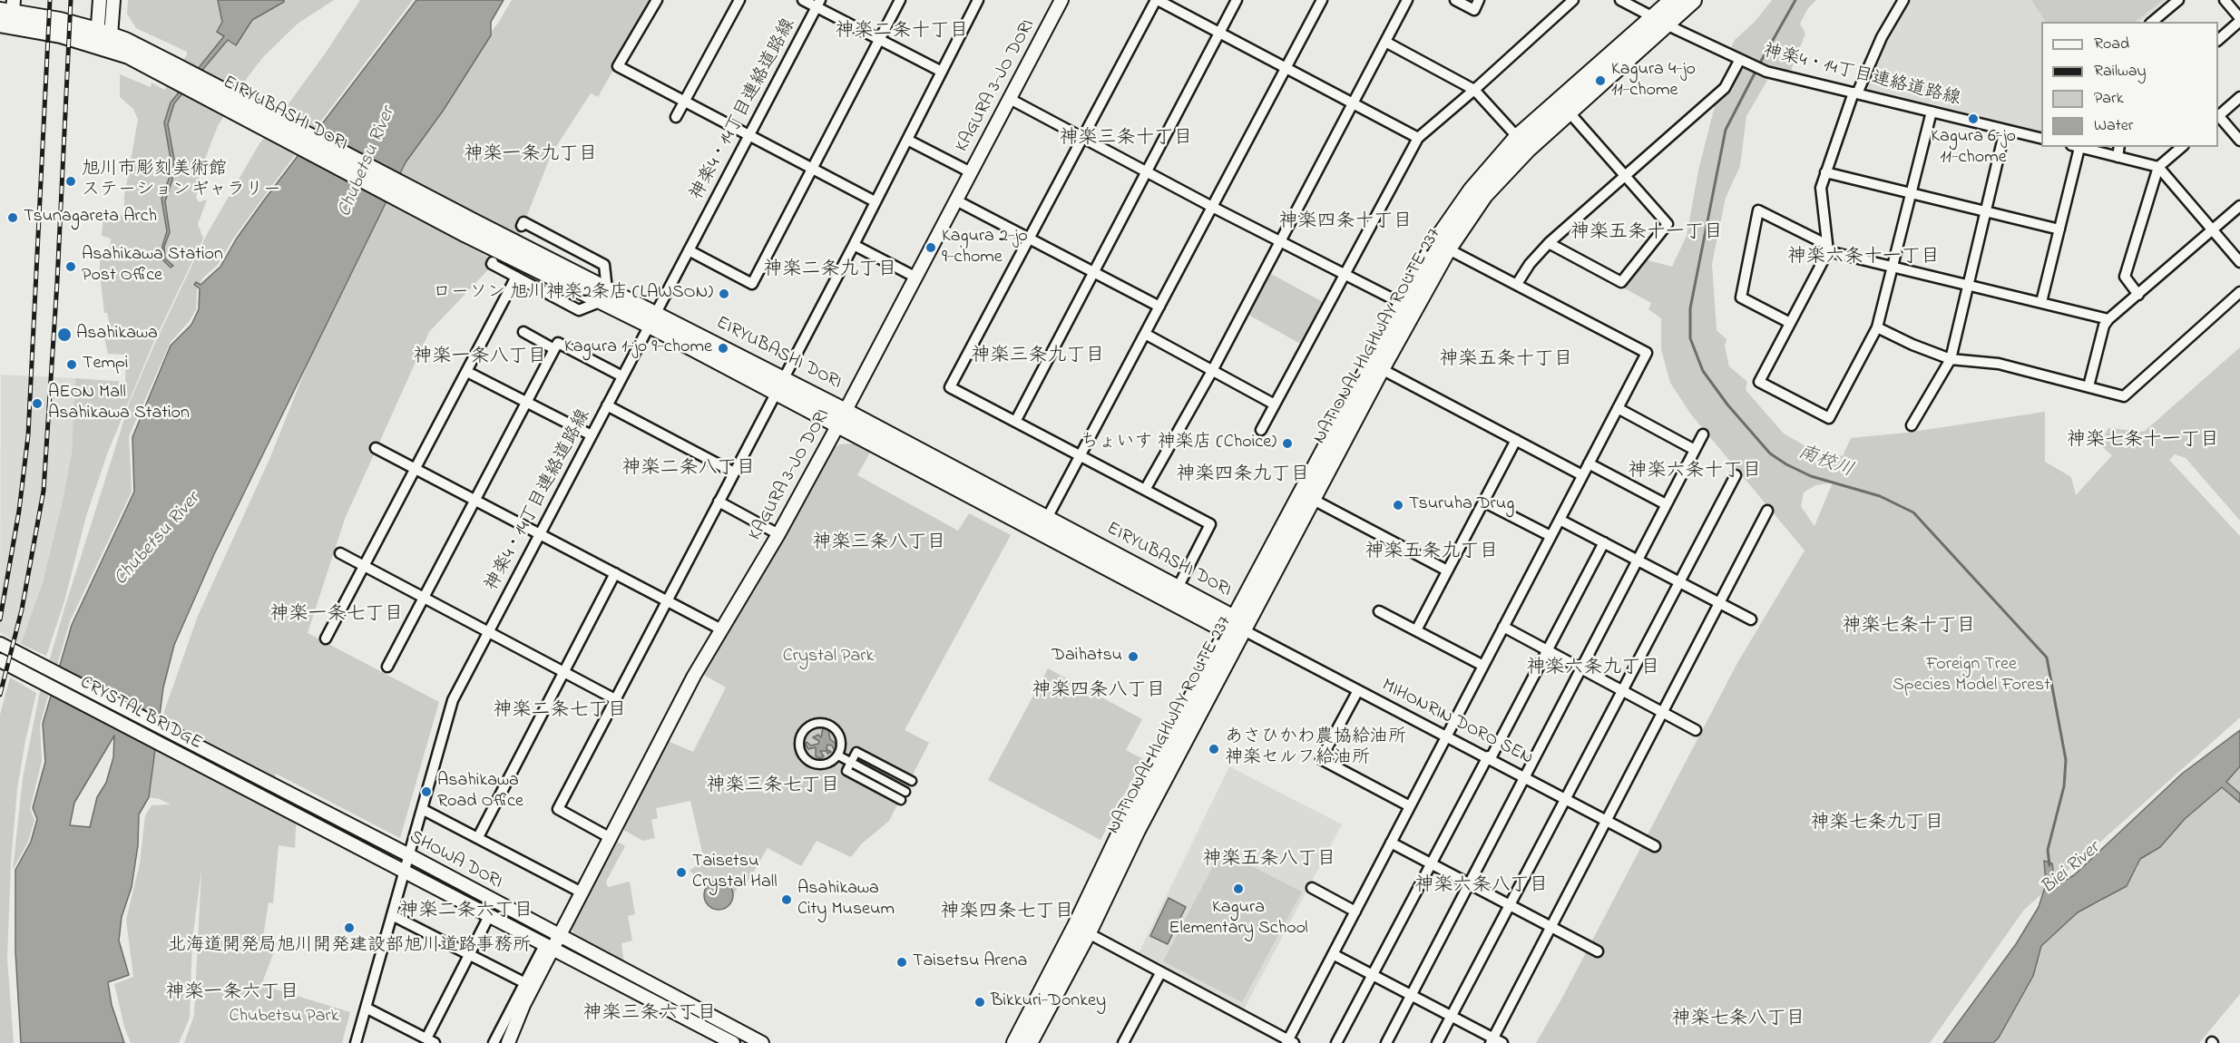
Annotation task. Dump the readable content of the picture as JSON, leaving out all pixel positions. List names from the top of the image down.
{
  "streets": {
    "main road": ["EIRYUBASHI DORI", "NATIONAL HIGHWAY ROUTE 237"],
    "street": [
      "神楽4・14丁目連絡道路線",
      "KAGURA 3-JO DORI",
      "CRYSTAL BRIDGE",
      "MIHONRIN DORO SEN",
      "SHOWA DORI"
    ]
  },
  "crossings": [
    ["神楽4・14丁目連絡道路線", "EIRYUBASHI DORI"],
    ["神楽4・14丁目連絡道路線", "NATIONAL HIGHWAY ROUTE 237"],
    ["神楽4・14丁目連絡道路線", "SHOWA DORI"],
    ["KAGURA 3-JO DORI", "EIRYUBASHI DORI"],
    ["KAGURA 3-JO DORI", "SHOWA DORI"],
    ["EIRYUBASHI DORI", "NATIONAL HIGHWAY ROUTE 237"],
    ["EIRYUBASHI DORI", "MIHONRIN DORO SEN"],
    ["NATIONAL HIGHWAY ROUTE 237", "MIHONRIN DORO SEN"],
    ["CRYSTAL BRIDGE", "SHOWA DORI"]
  ],
  "districts": [
    "神楽二条十丁目",
    "神楽三条十丁目",
    "神楽一条九丁目",
    "神楽四条十丁目",
    "神楽五条十一丁目",
    "神楽六条十一丁目",
    "神楽二条九丁目",
    "神楽三条九丁目",
    "神楽一条八丁目",
    "神楽五条十丁目",
    "神楽七条十一丁目",
    "神楽二条八丁目",
    "神楽六条十丁目",
    "神楽四条九丁目",
    "神楽三条八丁目",
    "神楽五条九丁目",
    "神楽一条七丁目",
    "神楽七条十丁目",
    "神楽六条九丁目",
    "神楽四条八丁目",
    "神楽二条七丁目",
    "神楽三条七丁目",
    "神楽七条九丁目",
    "神楽五条八丁目",
    "神楽六条八丁目",
    "神楽二条六丁目",
    "神楽四条七丁目",
    "神楽一条六丁目",
    "神楽三条六丁目",
    "神楽七条八丁目"
  ],
  "water": ["Chubetsu River", "南校川", "Biei River"],
  "parks": ["Crystal Park", "Foreign Tree Species Model Forest", "Chubetsu Park"],
  "places": [
    "Kagura 4-jo 11-chome",
    "Kagura 6-jo 11-chome",
    "旭川市彫刻美術館 ステーションギャラリー",
    "Tsunagareta Arch",
    "Kagura 2-jo 9-chome",
    "Asahikawa Station Post Office",
    "ローソン 旭川神楽2条店 (LAWSON)",
    "Asahikawa",
    "Kagura 1-jo 9-chome",
    "Tempi",
    "AEON Mall Asahikawa Station",
    "ちょいす 神楽店 (Choice)",
    "Tsuruha Drug",
    "Daihatsu",
    "あさひかわ農協給油所 神楽セルフ給油所",
    "Asahikawa Road Office",
    "Taisetsu Crystal Hall",
    "Kagura Elementary School",
    "Asahikawa City Museum",
    "北海道開発局旭川開発建設部旭川道路事務所",
    "Taisetsu Arena",
    "Bikkuri-Donkey"
  ],
  "legend": [
    "Road",
    "Railway",
    "Park",
    "Water"
  ]
}
